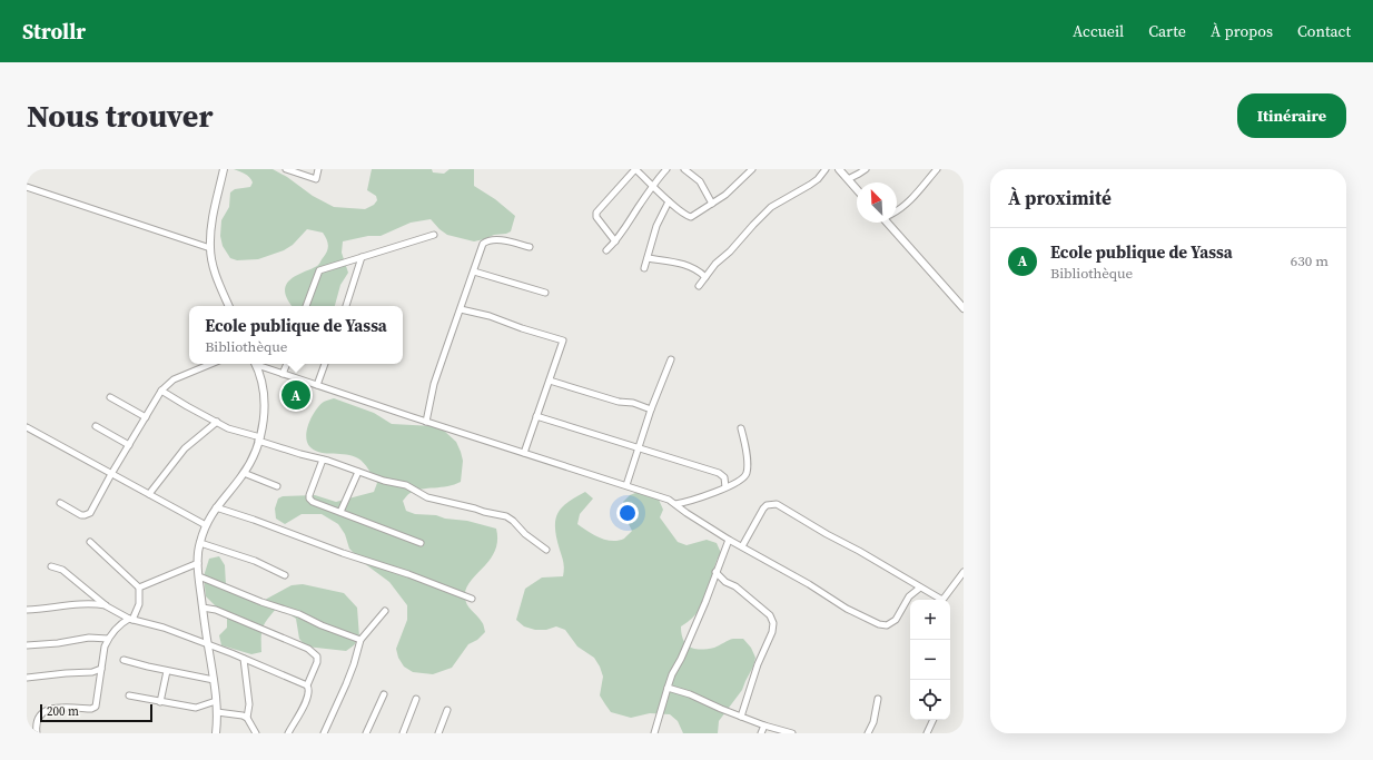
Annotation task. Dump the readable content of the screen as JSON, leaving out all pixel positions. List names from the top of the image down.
{
  "scale_bar": "200 m",
  "north": "top left",
  "page": {
    "header": "Strollr",
    "nav": [
      "Accueil",
      "Carte",
      "À propos",
      "Contact"
    ],
    "buttons": "Itinéraire",
    "title": "Nous trouver",
    "heading": "À proximité",
    "list": [
      {
        "mark": "A",
        "name": "Ecole publique de Yassa",
        "note": "Bibliothèque",
        "value": "630 m"
      }
    ],
    "popup": ["Ecole publique de Yassa", "Bibliothèque"],
    "pins": "A",
    "map_buttons": ["+", "−"],
    "scale": "200 m"
  }
}
